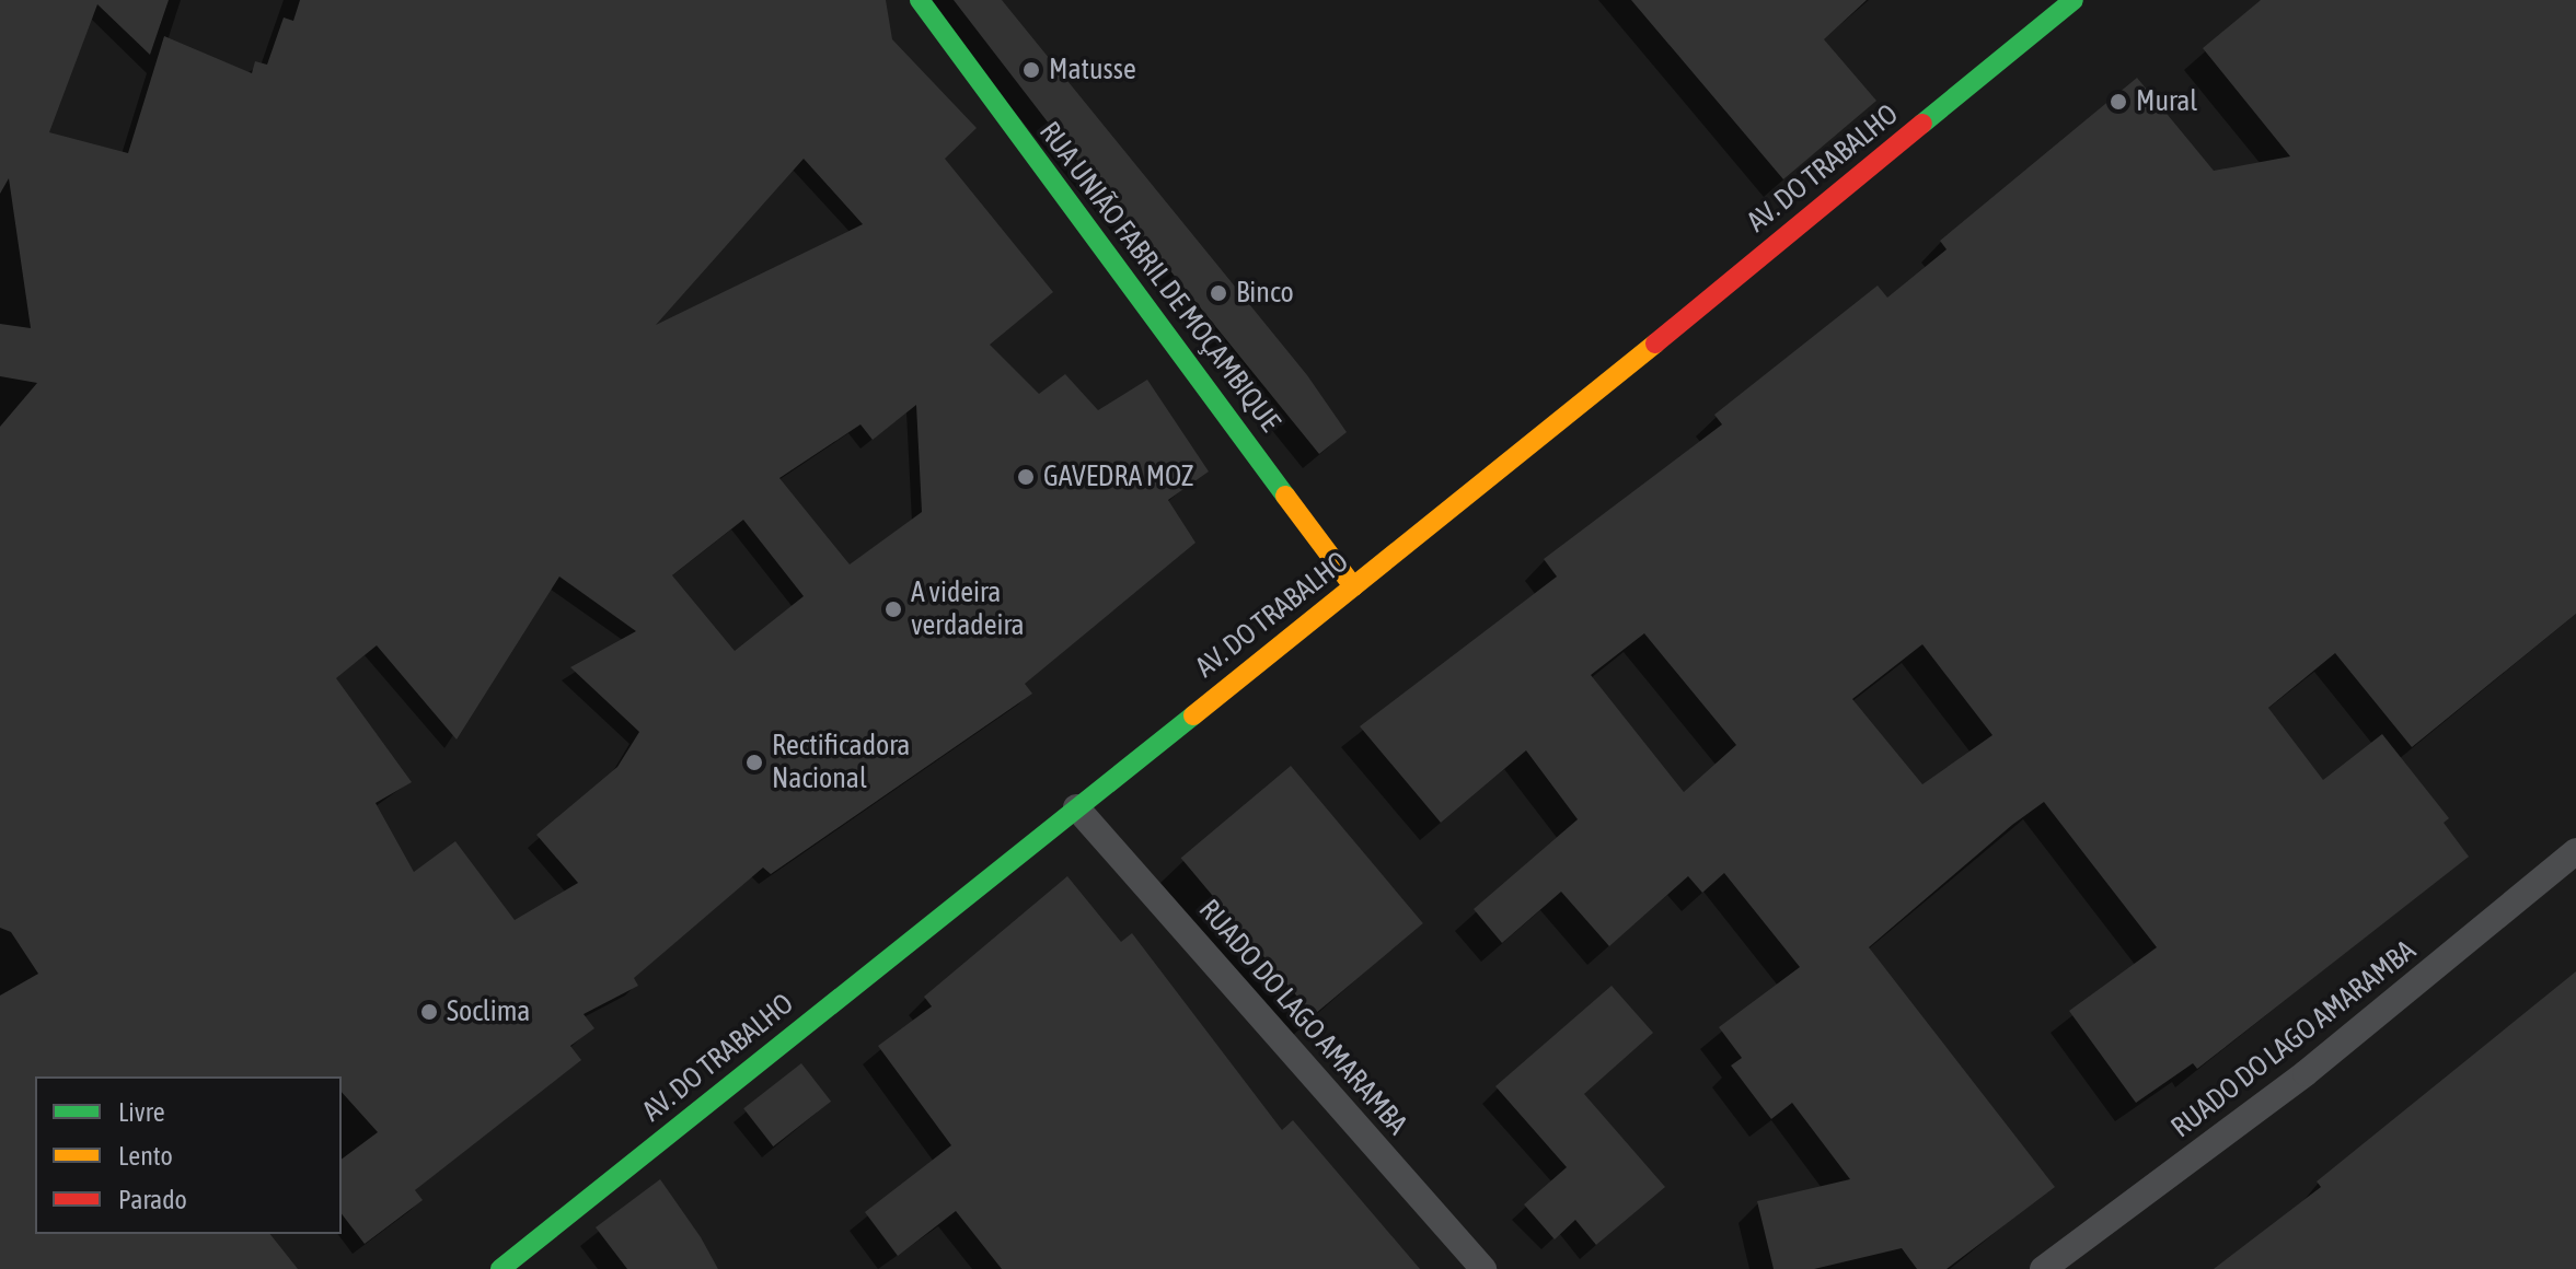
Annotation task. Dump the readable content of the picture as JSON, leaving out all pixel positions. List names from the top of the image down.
{
  "streets": {
    "main road": ["AV. DO TRABALHO", "RUA UNIÃO FABRIL DE MOÇAMBIQUE"],
    "lane": ["RUADO DO LAGO AMARAMBA"]
  },
  "crossings": [
    ["AV. DO TRABALHO", "RUA UNIÃO FABRIL DE MOÇAMBIQUE"],
    ["AV. DO TRABALHO", "RUADO DO LAGO AMARAMBA"]
  ],
  "places": [
    "Matusse",
    "Mural",
    "Binco",
    "GAVEDRA MOZ",
    "A videira verdadeira",
    "Rectificadora Nacional",
    "Soclima"
  ],
  "legend": ["Livre", "Lento", "Parado"]
}
